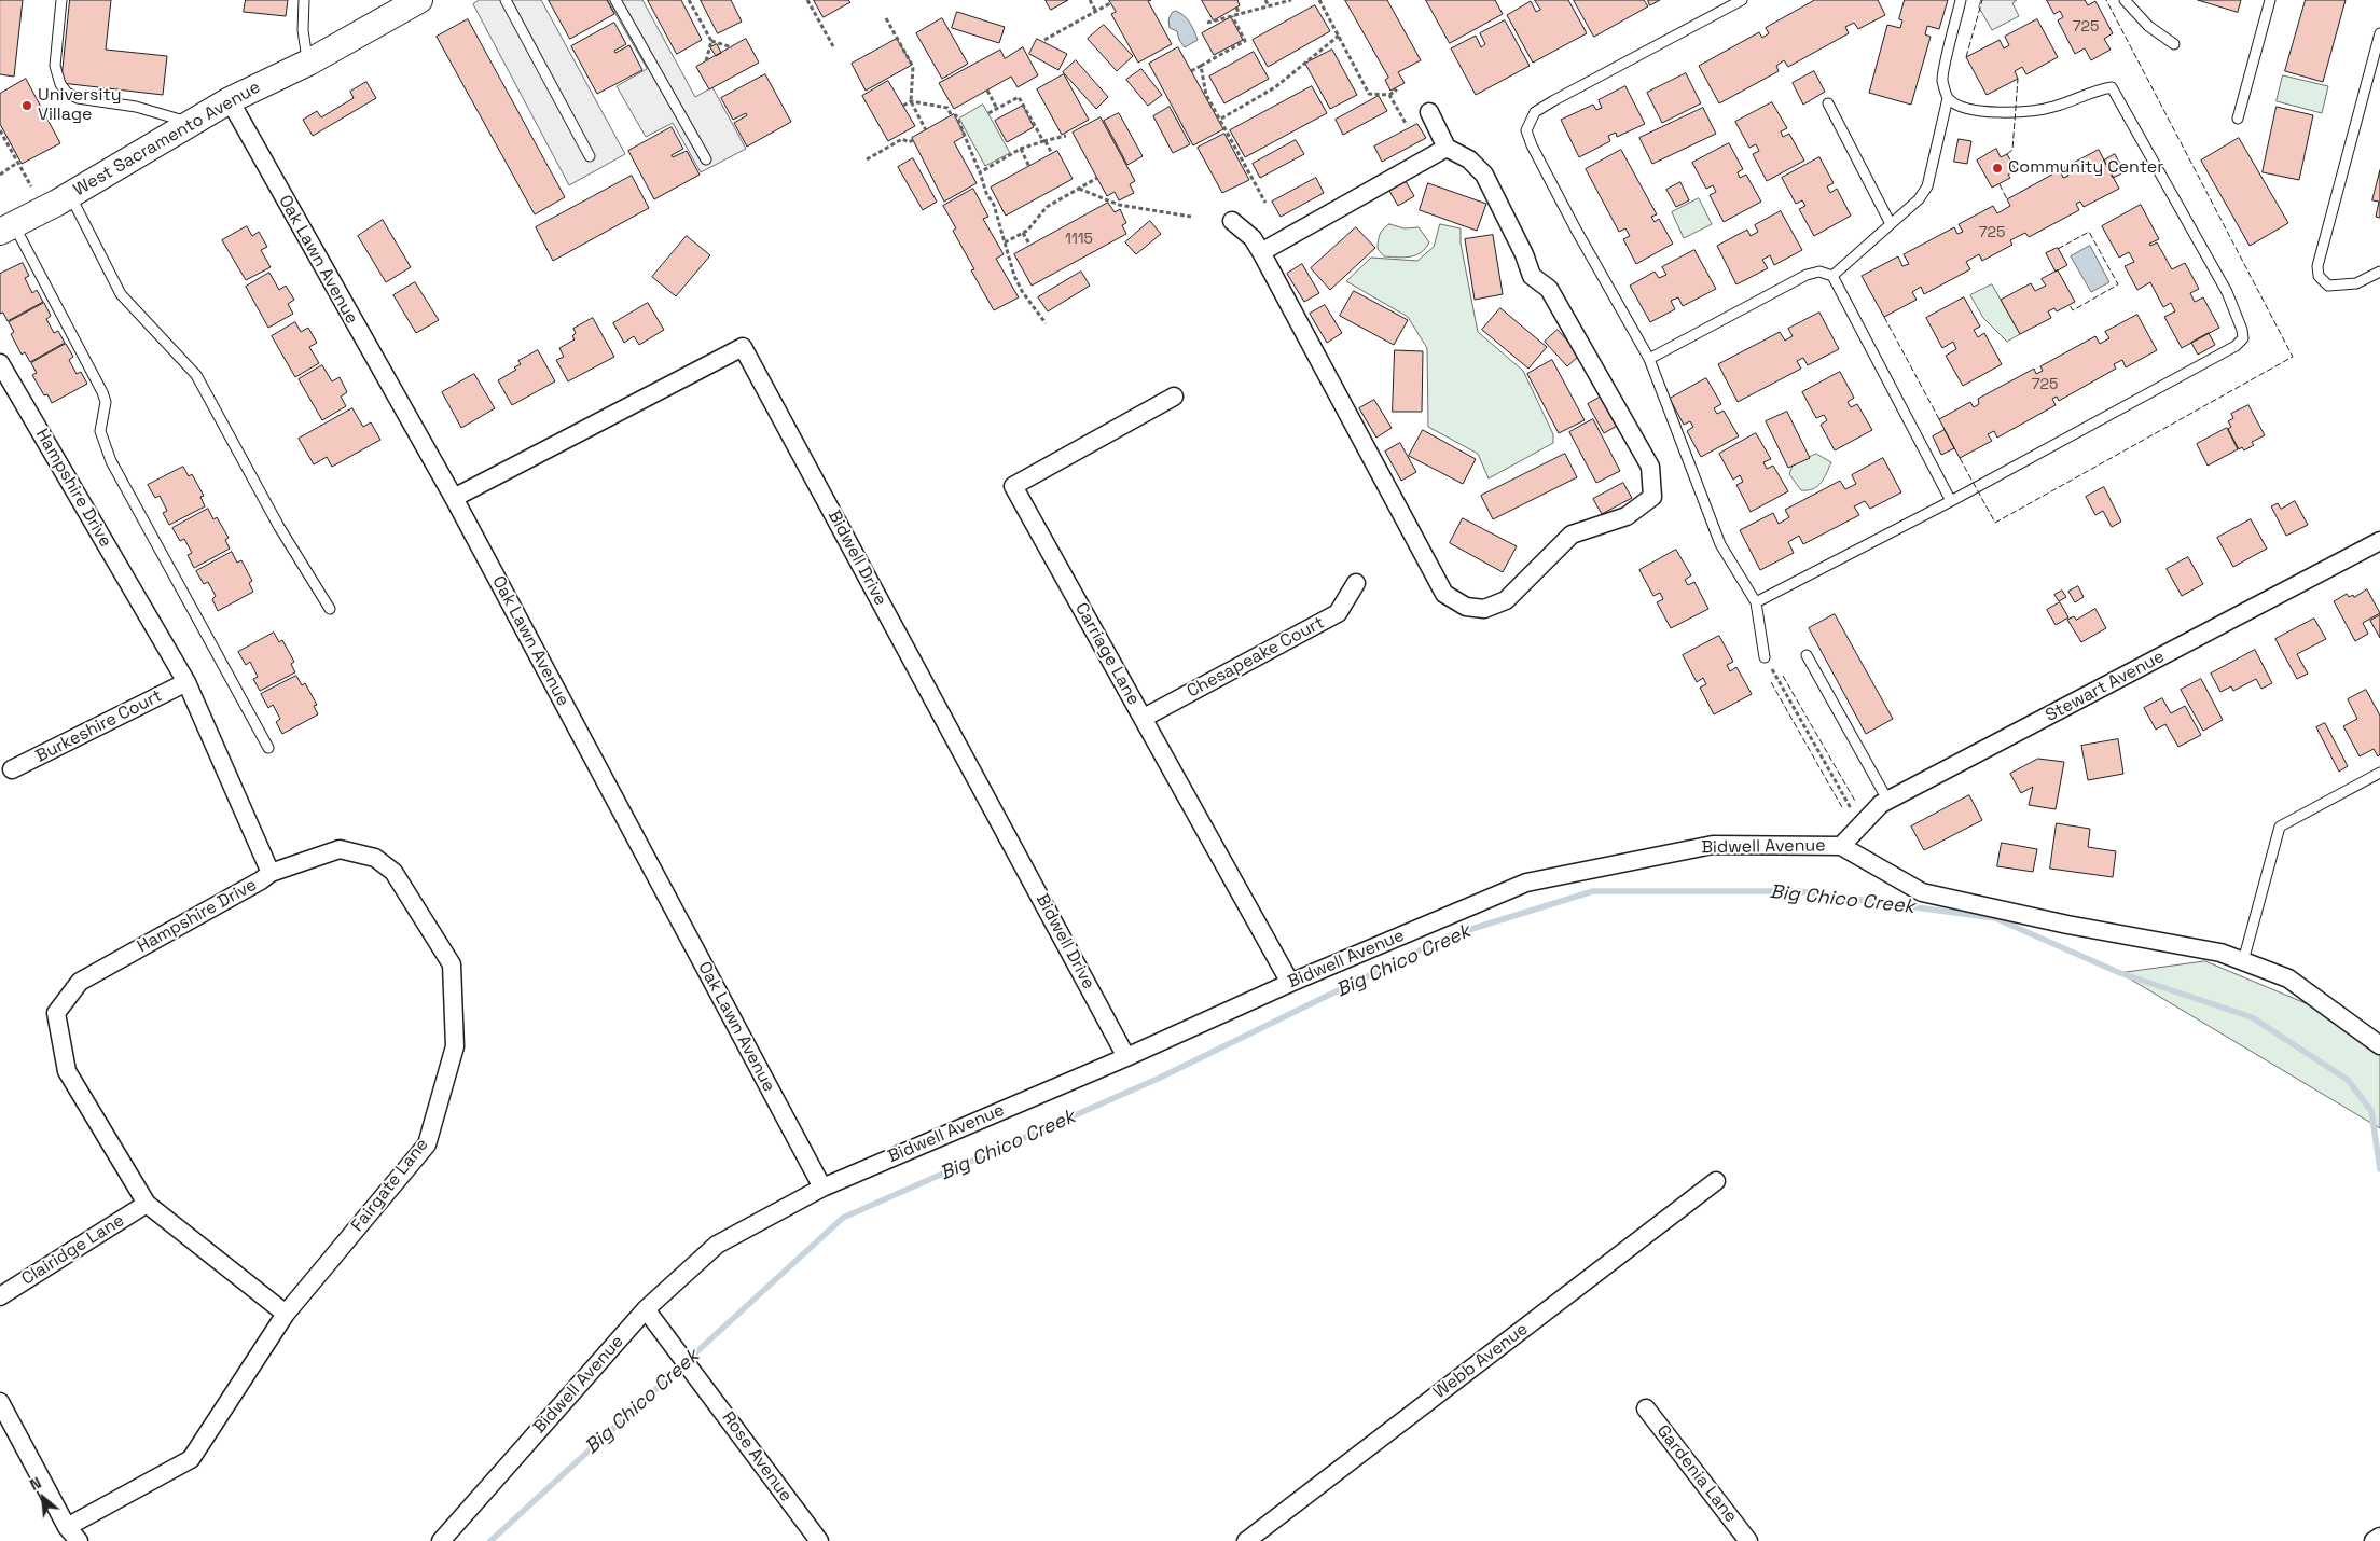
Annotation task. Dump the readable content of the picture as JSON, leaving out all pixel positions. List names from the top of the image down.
{
  "streets": {
    "street": [
      "West Sacramento Avenue",
      "Oak Lawn Avenue",
      "Hampshire Drive",
      "Bidwell Drive",
      "Carriage Lane",
      "Chesapeake Court",
      "Stewart Avenue",
      "Burkeshire Court",
      "Bidwell Avenue",
      "Fairgate Lane",
      "Clairidge Lane",
      "Webb Avenue",
      "Rose Avenue",
      "Gardenia Lane"
    ]
  },
  "crossings": [
    ["West Sacramento Avenue", "Oak Lawn Avenue"],
    ["Oak Lawn Avenue", "Bidwell Drive"],
    ["Oak Lawn Avenue", "Bidwell Avenue"],
    ["Hampshire Drive", "Burkeshire Court"],
    ["Hampshire Drive", "Fairgate Lane"],
    ["Hampshire Drive", "Clairidge Lane"],
    ["Bidwell Drive", "Bidwell Avenue"],
    ["Carriage Lane", "Chesapeake Court"],
    ["Carriage Lane", "Bidwell Avenue"],
    ["Stewart Avenue", "Bidwell Avenue"],
    ["Bidwell Avenue", "Rose Avenue"]
  ],
  "water": ["Big Chico Creek"],
  "places": ["University Village", "Community Center"],
  "house_numbers": [
    "725",
    "725",
    "1115",
    "725"
  ],
  "north": "top left"
}
